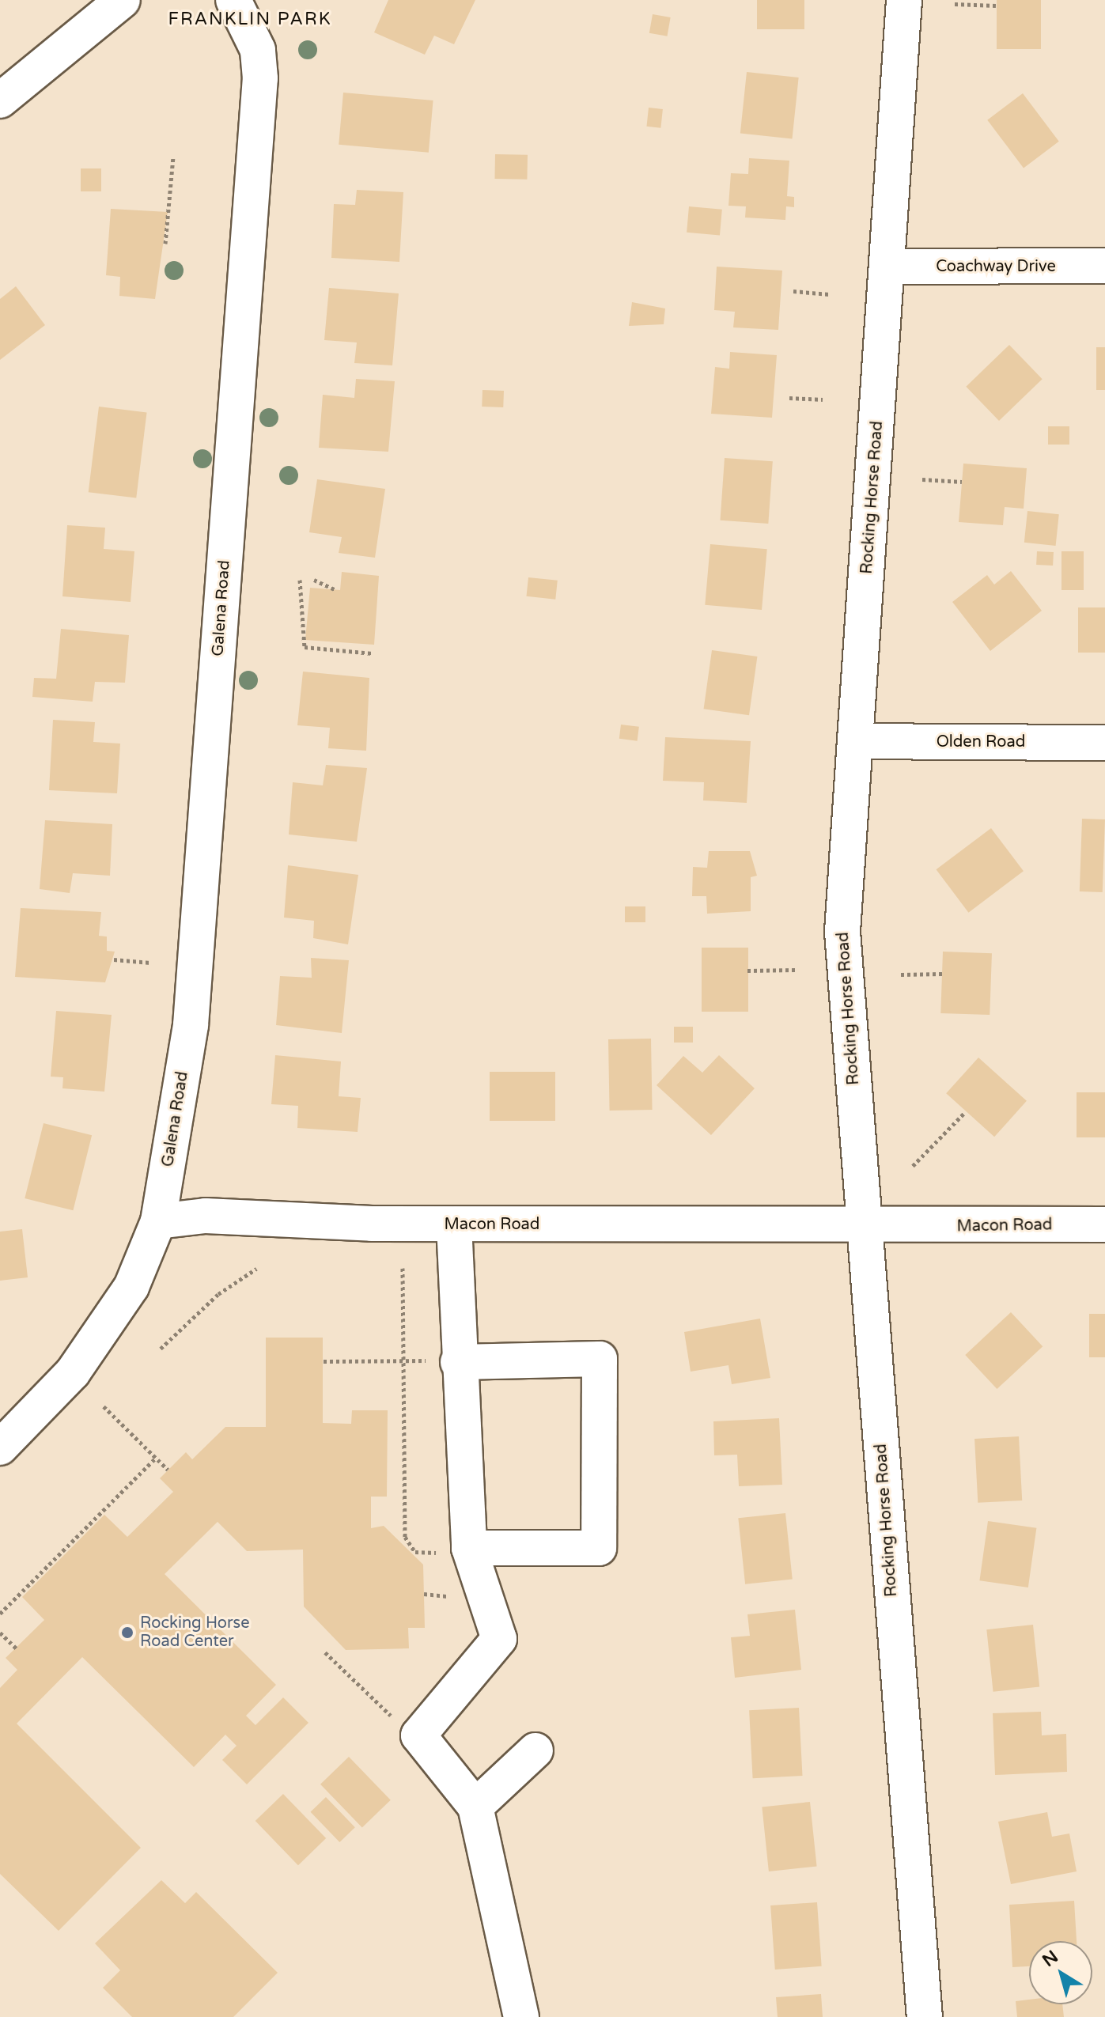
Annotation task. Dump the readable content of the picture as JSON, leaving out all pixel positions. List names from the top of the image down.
{
  "streets": {
    "street": [
      "Coachway Drive",
      "Rocking Horse Road",
      "Galena Road",
      "Olden Road",
      "Macon Road"
    ]
  },
  "crossings": [
    ["Coachway Drive", "Rocking Horse Road"],
    ["Rocking Horse Road", "Olden Road"],
    ["Rocking Horse Road", "Macon Road"],
    ["Galena Road", "Macon Road"]
  ],
  "districts": ["FRANKLIN PARK"],
  "places": ["Rocking Horse Road Center"],
  "north": "top left"
}
